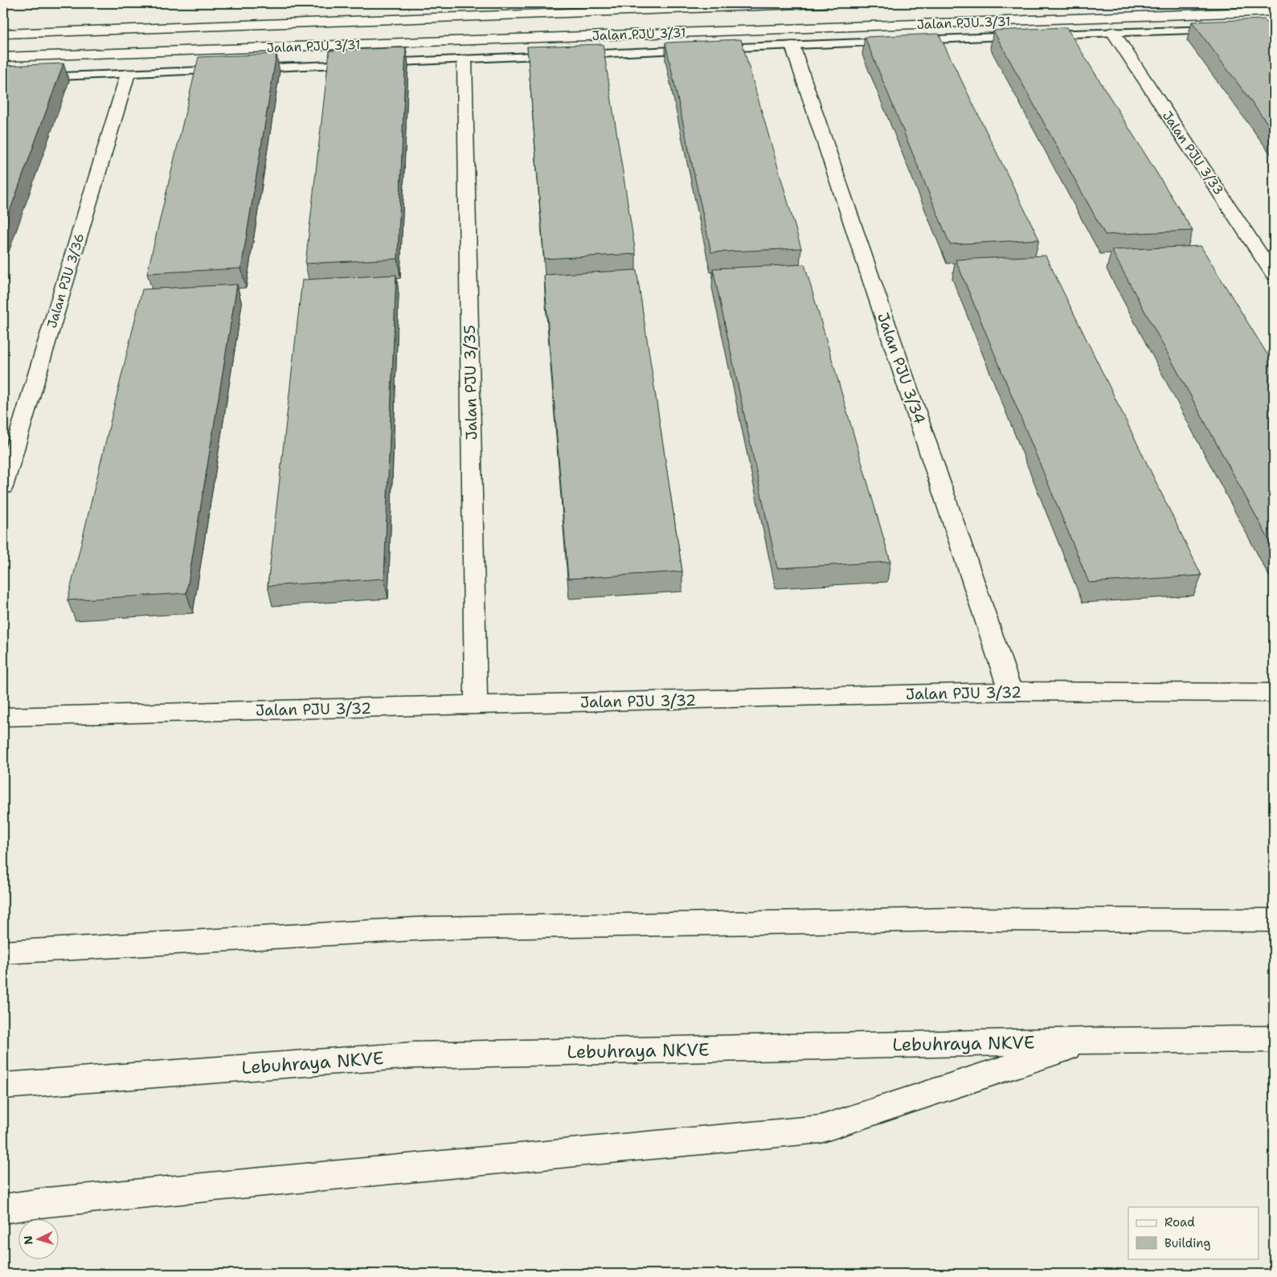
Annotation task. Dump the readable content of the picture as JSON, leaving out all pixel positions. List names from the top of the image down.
{
  "streets": {
    "main road": [
      "Jalan PJU 3/31",
      "Jalan PJU 3/33",
      "Jalan PJU 3/36",
      "Jalan PJU 3/34",
      "Jalan PJU 3/35",
      "Jalan PJU 3/32",
      "Lebuhraya NKVE"
    ]
  },
  "crossings": [
    ["Jalan PJU 3/34", "Jalan PJU 3/32"],
    ["Jalan PJU 3/35", "Jalan PJU 3/32"]
  ],
  "legend": ["Road", "Building"],
  "north": "left"
}
